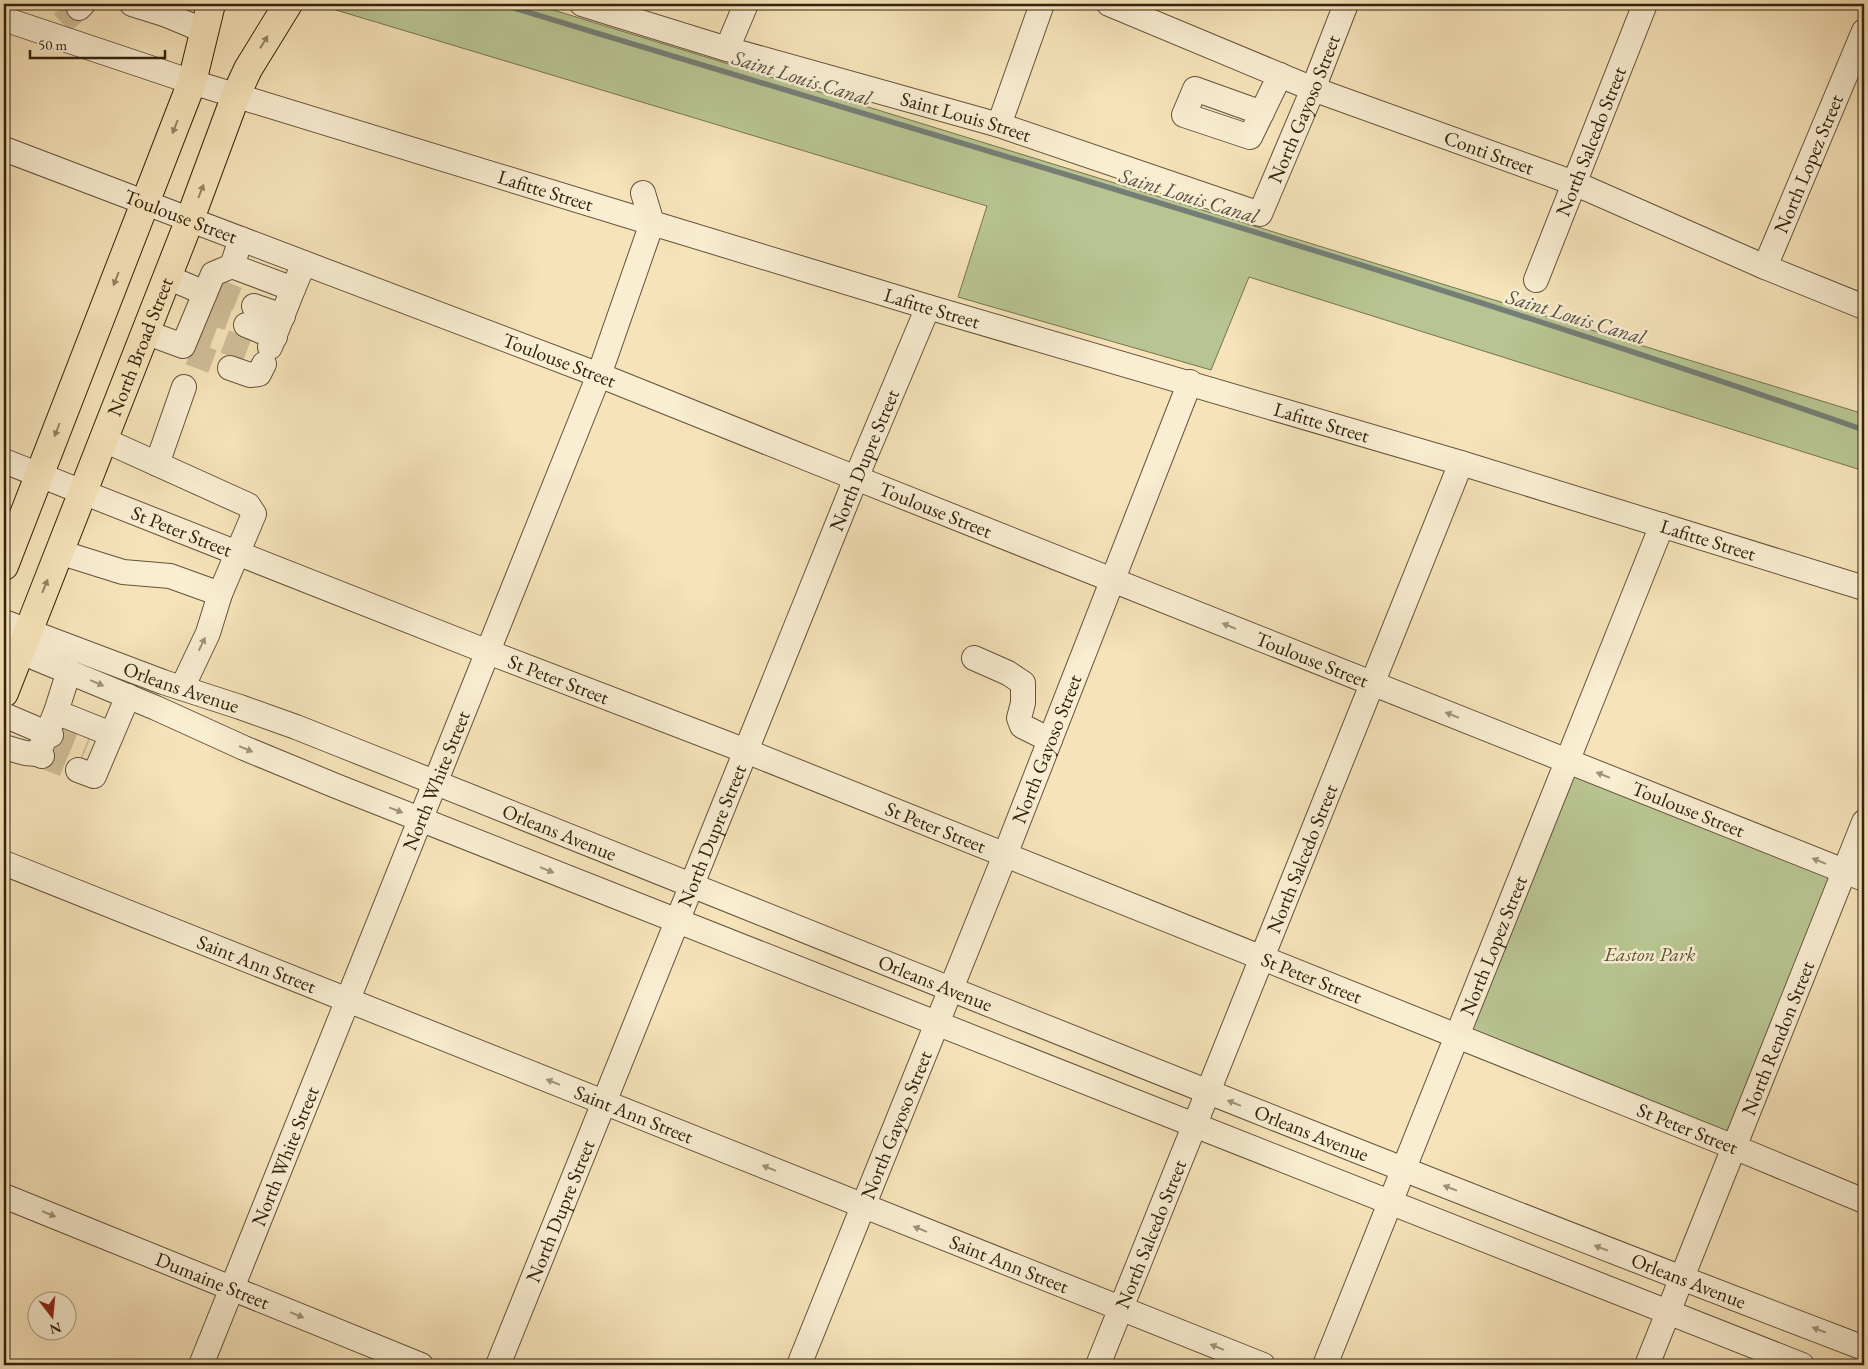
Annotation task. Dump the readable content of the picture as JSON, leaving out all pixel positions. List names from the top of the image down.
{
  "streets": {
    "main road": ["North Broad Street"],
    "street": [
      "North Gayoso Street",
      "Saint Louis Street",
      "North Salcedo Street",
      "Conti Street",
      "North Lopez Street",
      "Lafitte Street",
      "Toulouse Street",
      "North Dupre Street",
      "St Peter Street",
      "Orleans Avenue",
      "North White Street",
      "Saint Ann Street",
      "North Rendon Street",
      "Dumaine Street"
    ]
  },
  "crossings": [
    ["North Gayoso Street", "Saint Louis Street"],
    ["North Gayoso Street", "Conti Street"],
    ["North Gayoso Street", "Lafitte Street"],
    ["North Gayoso Street", "Toulouse Street"],
    ["North Gayoso Street", "St Peter Street"],
    ["North Gayoso Street", "Orleans Avenue"],
    ["North Gayoso Street", "Saint Ann Street"],
    ["North Salcedo Street", "Conti Street"],
    ["North Salcedo Street", "Lafitte Street"],
    ["North Salcedo Street", "Toulouse Street"],
    ["North Salcedo Street", "St Peter Street"],
    ["North Salcedo Street", "Orleans Avenue"],
    ["North Salcedo Street", "Saint Ann Street"],
    ["Conti Street", "North Lopez Street"],
    ["North Lopez Street", "Lafitte Street"],
    ["North Lopez Street", "Toulouse Street"],
    ["North Lopez Street", "St Peter Street"],
    ["North Lopez Street", "Orleans Avenue"],
    ["Lafitte Street", "North Broad Street"],
    ["Lafitte Street", "North Dupre Street"],
    ["Lafitte Street", "North White Street"],
    ["Toulouse Street", "North Broad Street"],
    ["Toulouse Street", "North Dupre Street"],
    ["Toulouse Street", "North White Street"],
    ["Toulouse Street", "North Rendon Street"],
    ["North Broad Street", "St Peter Street"],
    ["North Broad Street", "Orleans Avenue"],
    ["North Dupre Street", "St Peter Street"],
    ["North Dupre Street", "Orleans Avenue"],
    ["North Dupre Street", "Saint Ann Street"],
    ["St Peter Street", "North White Street"],
    ["St Peter Street", "North Rendon Street"],
    ["Orleans Avenue", "North White Street"],
    ["Orleans Avenue", "North Rendon Street"],
    ["North White Street", "Saint Ann Street"],
    ["North White Street", "Dumaine Street"]
  ],
  "one_way": ["Toulouse Street", "Saint Ann Street", "Dumaine Street"],
  "water": ["Saint Louis Canal"],
  "parks": ["Easton Park"],
  "scale_bar": "50 m",
  "north": "bottom"
}
